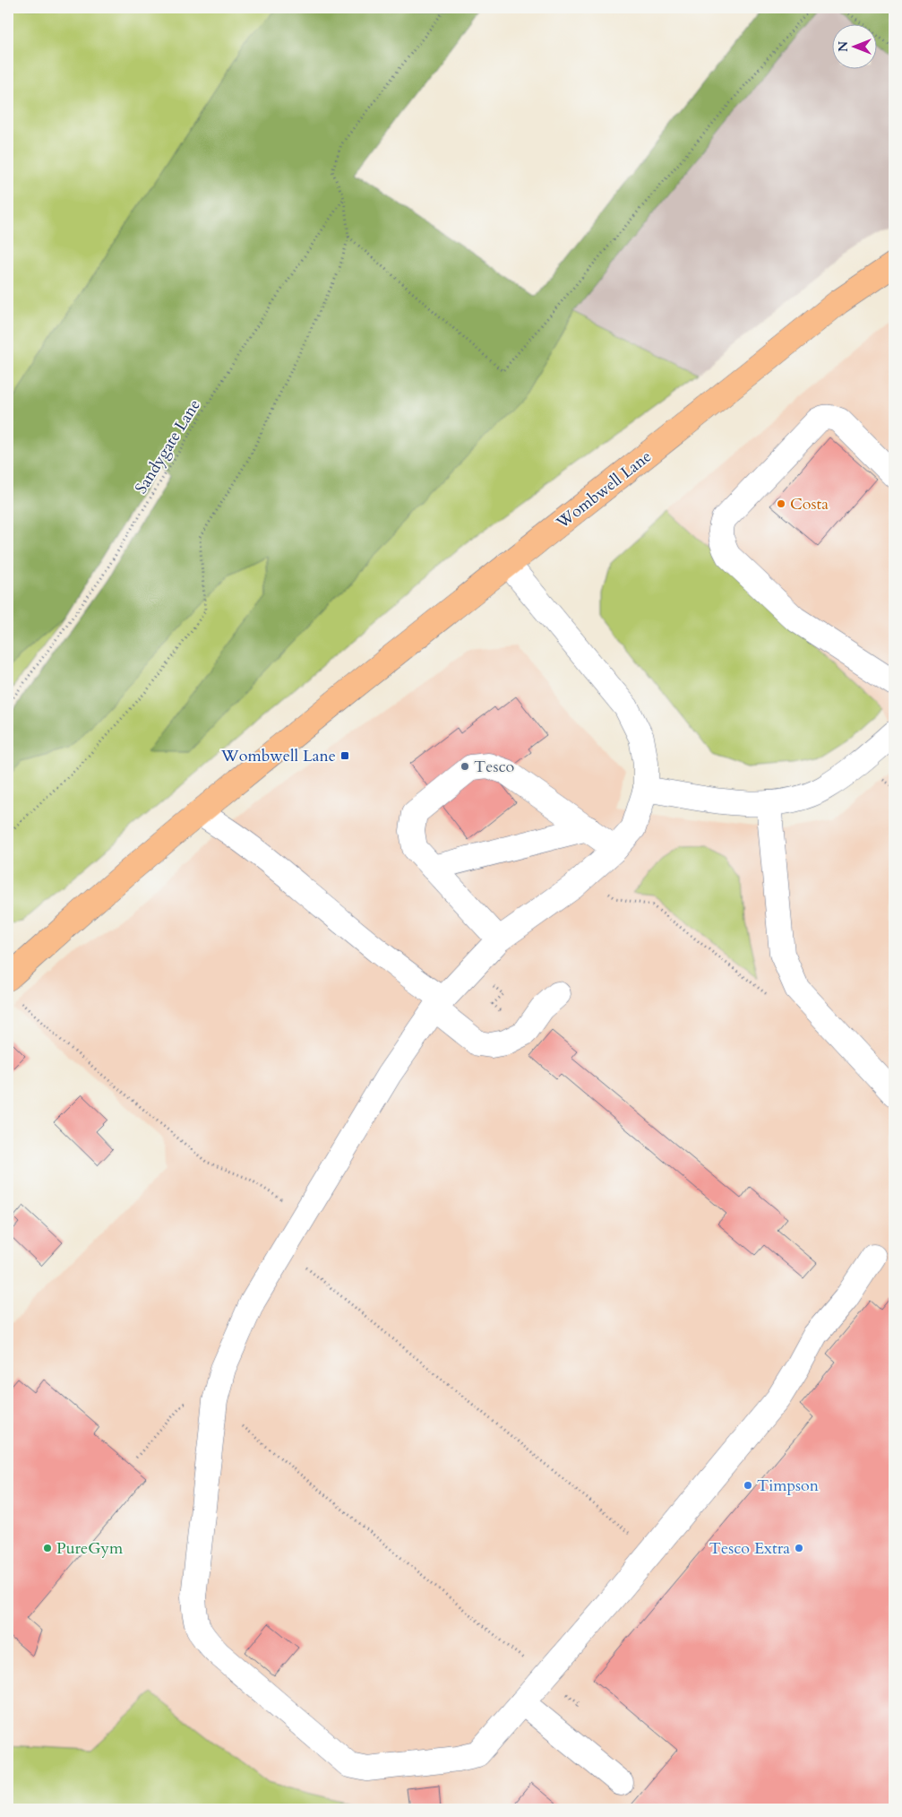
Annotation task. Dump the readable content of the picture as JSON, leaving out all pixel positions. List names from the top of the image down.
{
  "streets": {
    "main road": ["Wombwell Lane"],
    "path": ["Sandygate Lane"]
  },
  "places": {
    "other": [
      "Costa",
      "Tesco",
      "Timpson",
      "PureGym",
      "Tesco Extra"
    ],
    "transit": ["Wombwell Lane"]
  },
  "north": "left"
}
